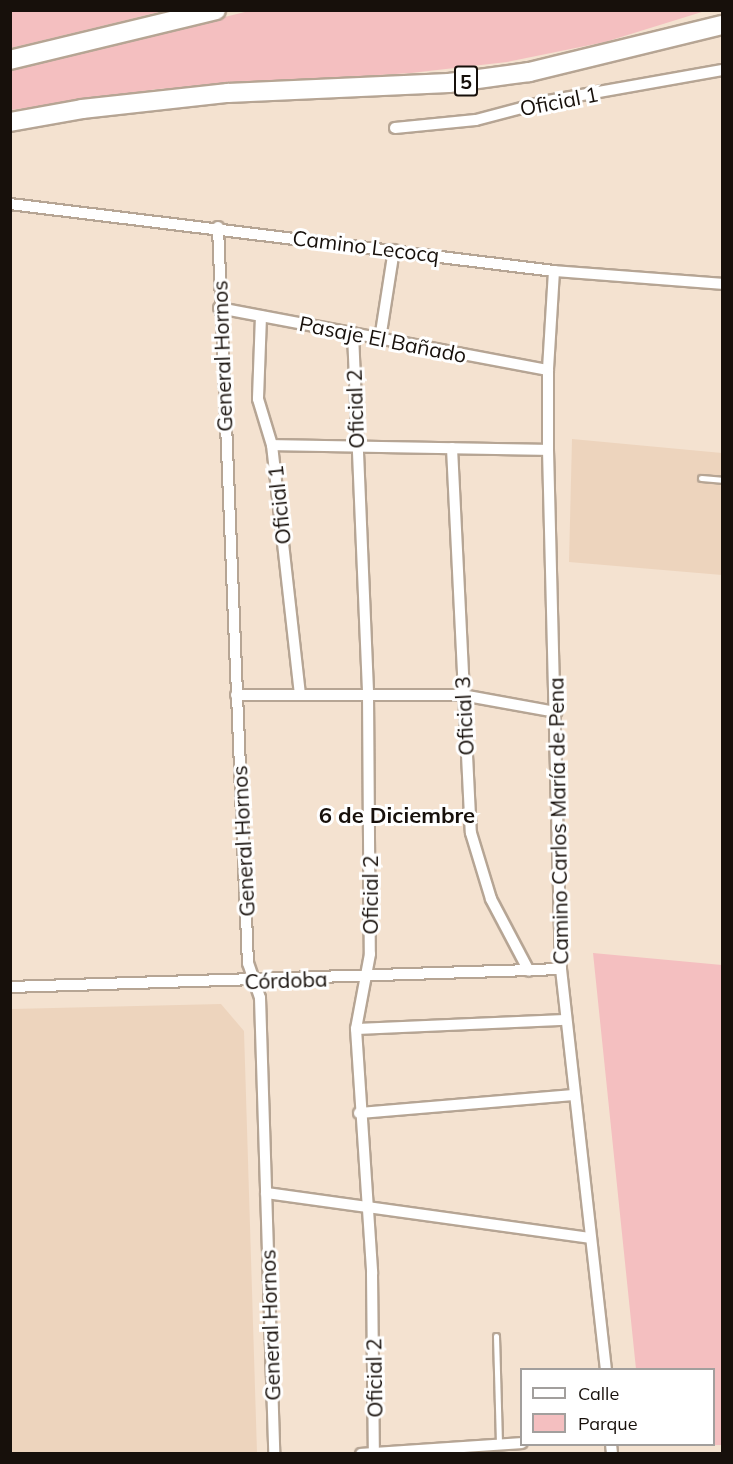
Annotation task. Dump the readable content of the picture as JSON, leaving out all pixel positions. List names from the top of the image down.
{
  "streets": {
    "highway": ["5"],
    "street": [
      "Oficial 1",
      "Camino Lecocq",
      "Pasaje El Bañado",
      "General Hornos",
      "Oficial 2",
      "Oficial 3",
      "Camino Carlos María de Pena",
      "Córdoba"
    ]
  },
  "crossings": [
    ["Oficial 1", "Pasaje El Bañado"],
    ["Camino Lecocq", "General Hornos"],
    ["Camino Lecocq", "Camino Carlos María de Pena"],
    ["Pasaje El Bañado", "General Hornos"],
    ["Pasaje El Bañado", "Oficial 2"],
    ["Pasaje El Bañado", "Camino Carlos María de Pena"],
    ["General Hornos", "Córdoba"],
    ["Oficial 2", "Córdoba"],
    ["Oficial 3", "Córdoba"],
    ["Camino Carlos María de Pena", "Córdoba"]
  ],
  "districts": ["6 de Diciembre"],
  "legend": ["Calle", "Parque"]
}
